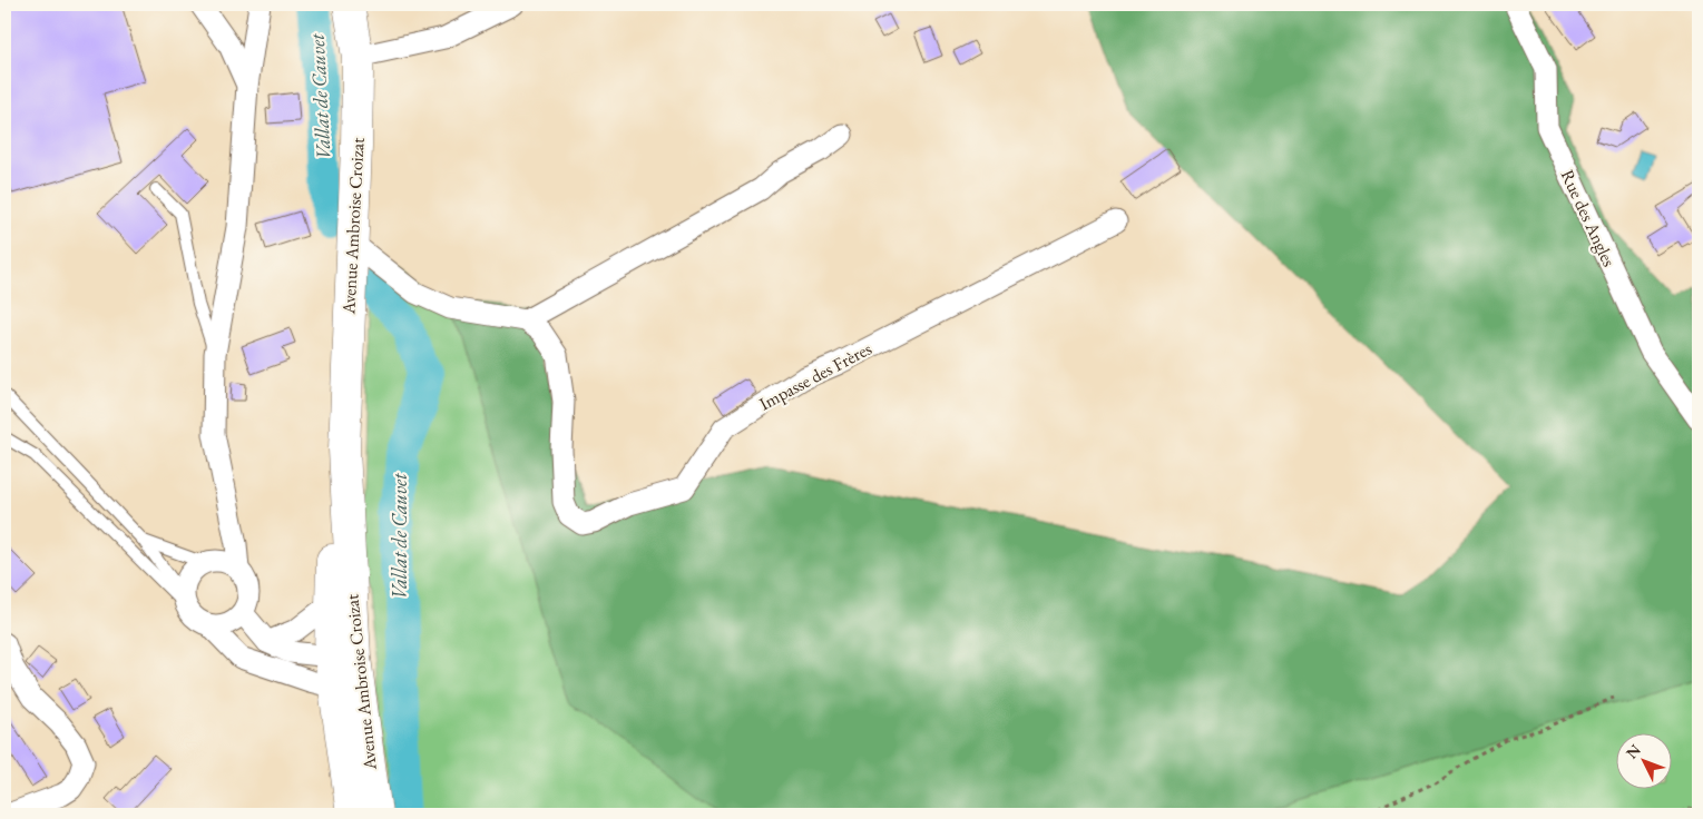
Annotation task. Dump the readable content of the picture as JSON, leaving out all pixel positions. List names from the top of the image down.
{
  "streets": {
    "main road": ["Avenue Ambroise Croizat"],
    "street": ["Rue des Angles", "Impasse des Frères"]
  },
  "water": ["Vallat de Cauvet"],
  "north": "top left"
}
